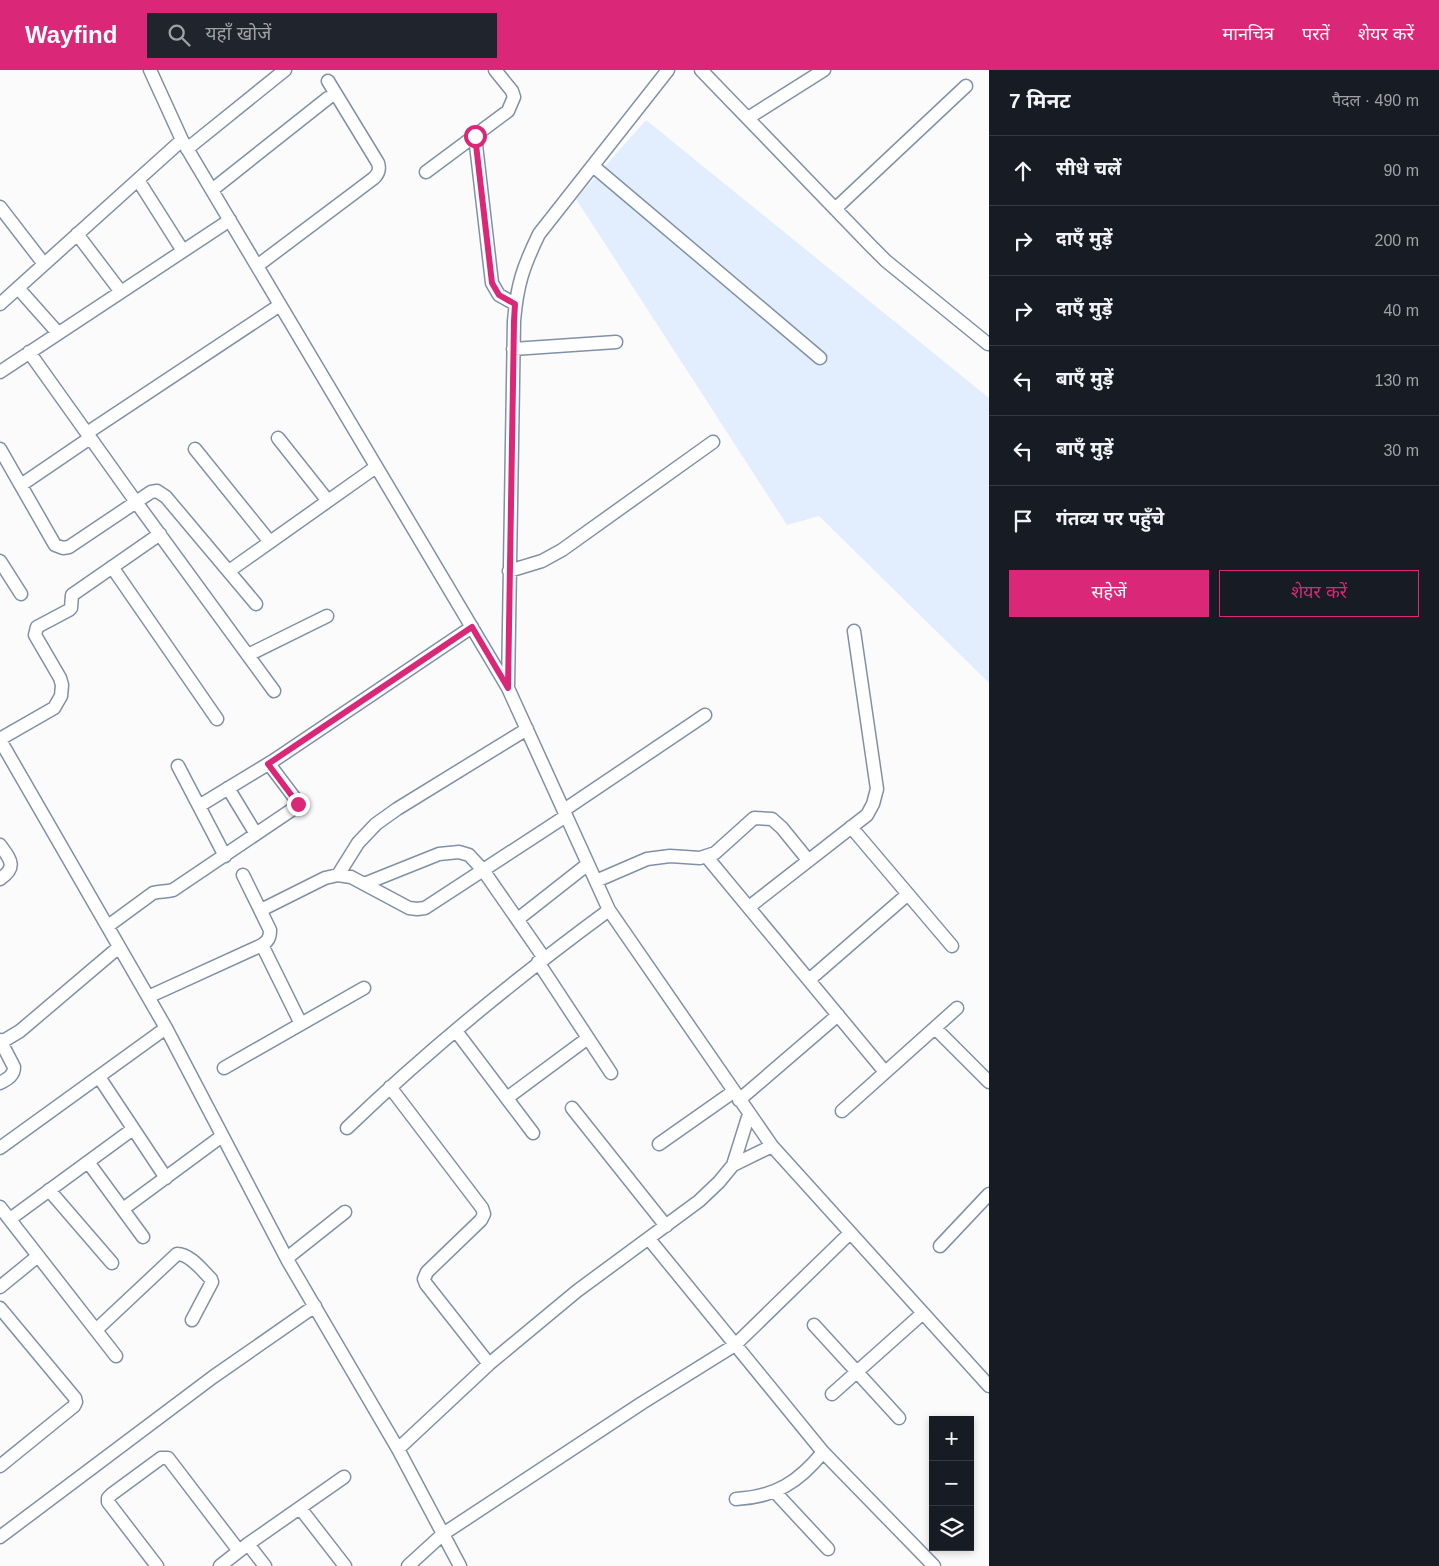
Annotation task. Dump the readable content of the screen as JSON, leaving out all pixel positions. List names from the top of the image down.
{
  "page": {
    "header": "Wayfind",
    "search": "यहाँ खोजें",
    "nav": ["मानचित्र", "परतें", "शेयर करें"],
    "heading": ["7 मिनट", "पैदल · 490 m"],
    "list": [
      ["सीधे चलें", "90 m"],
      ["दाएँ मुड़ें", "200 m"],
      ["दाएँ मुड़ें", "40 m"],
      ["बाएँ मुड़ें", "130 m"],
      ["बाएँ मुड़ें", "30 m"],
      "गंतव्य पर पहुँचे"
    ],
    "buttons": ["सहेजें", "शेयर करें"],
    "map_buttons": ["+", "−"]
  }
}
